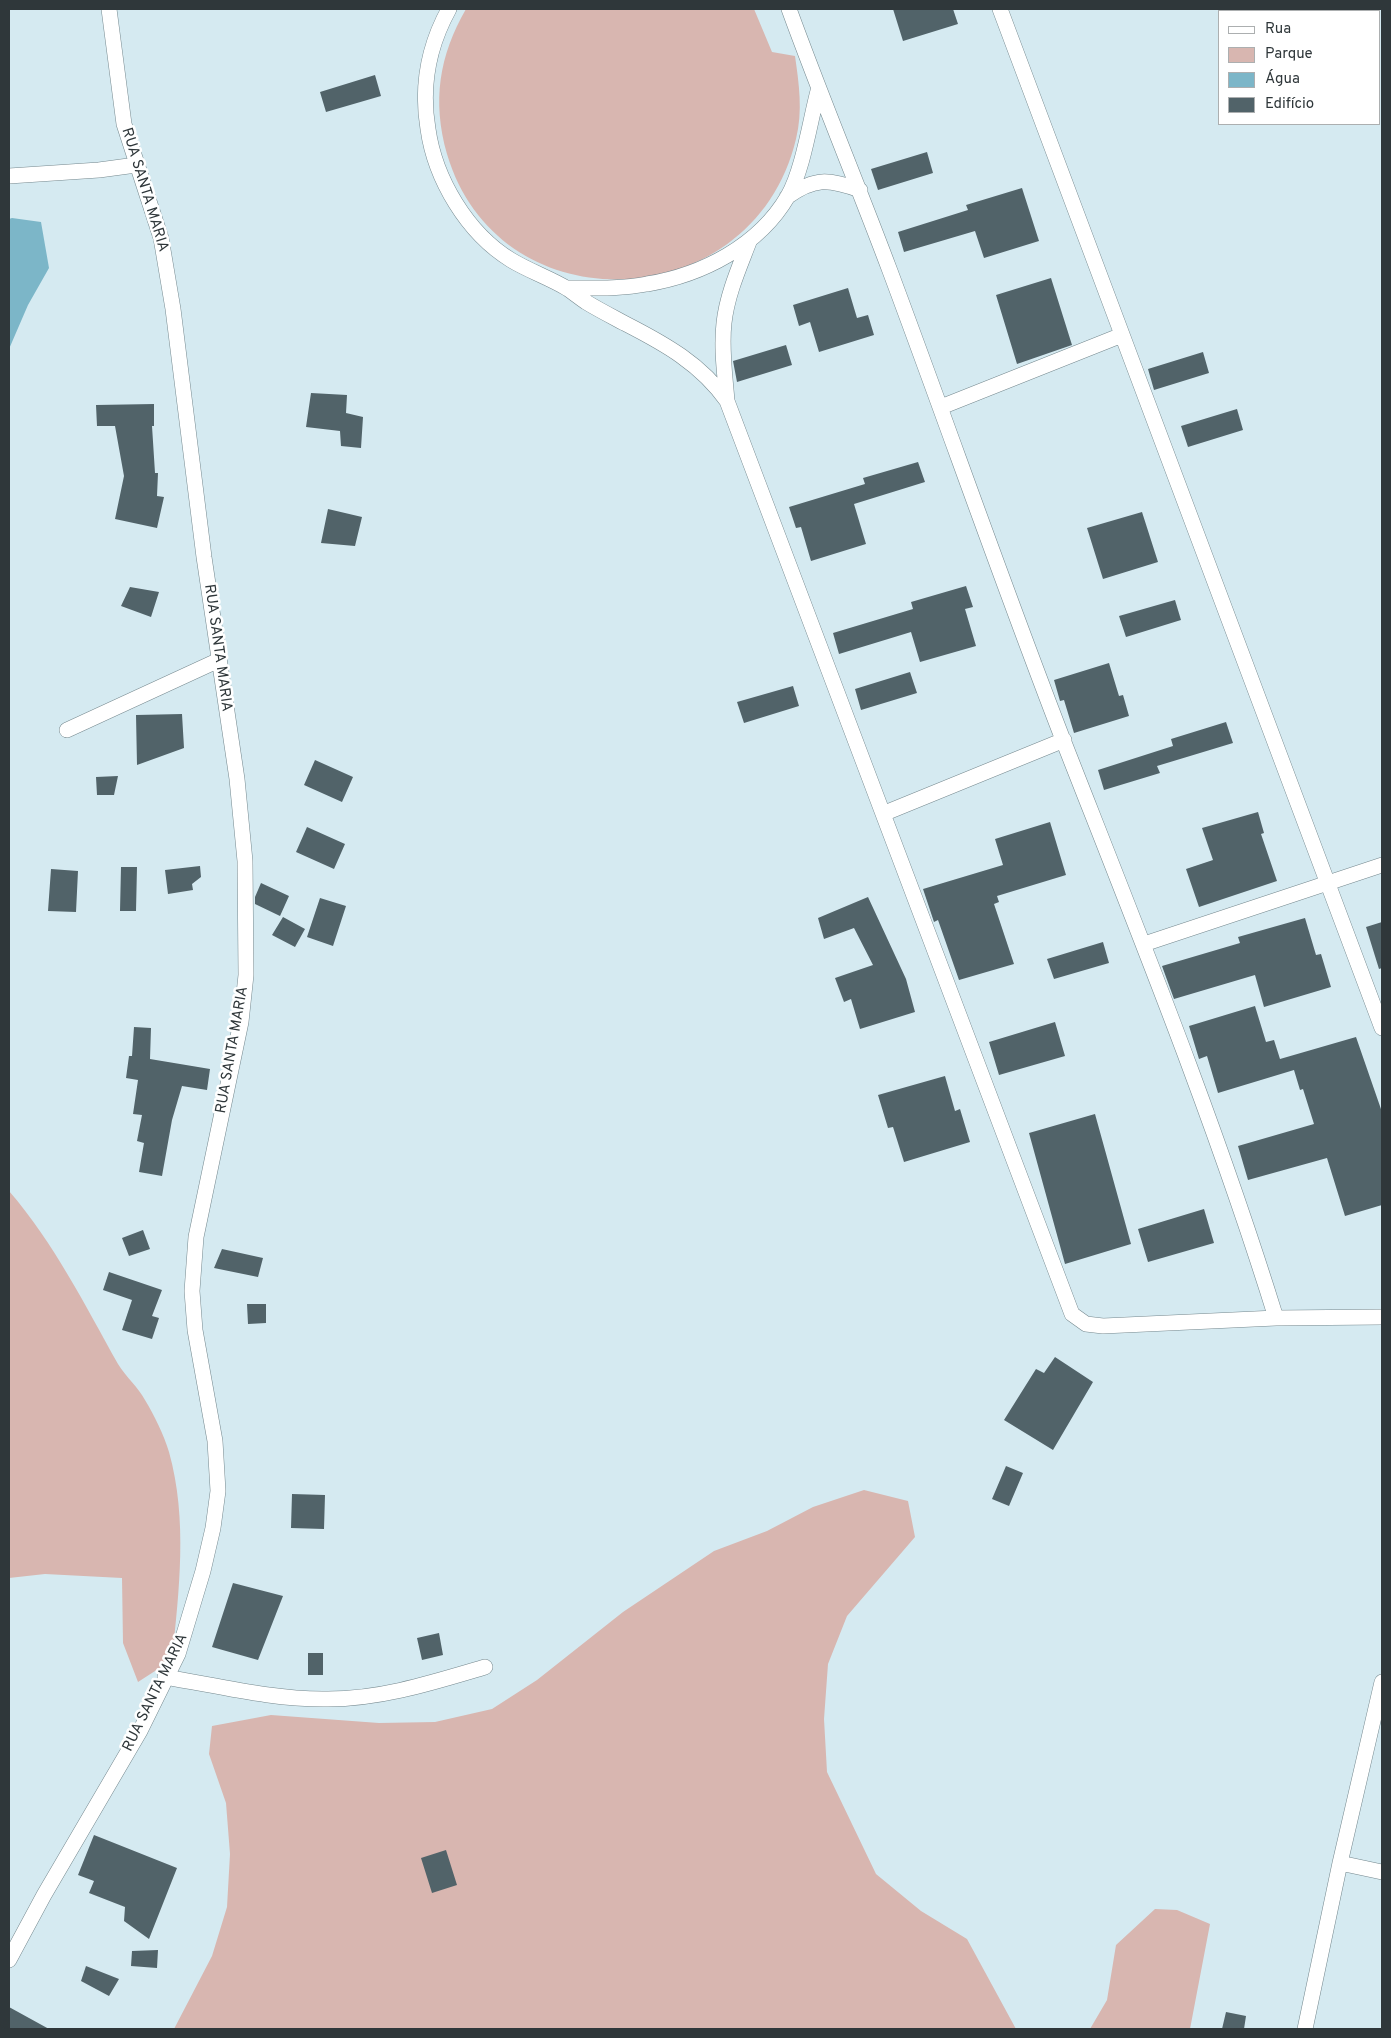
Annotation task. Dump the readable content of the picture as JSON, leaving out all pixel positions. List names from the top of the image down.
{
  "streets": {
    "street": ["RUA SANTA MARIA"]
  },
  "legend": [
    "Rua",
    "Parque",
    "Água",
    "Edifício"
  ]
}
